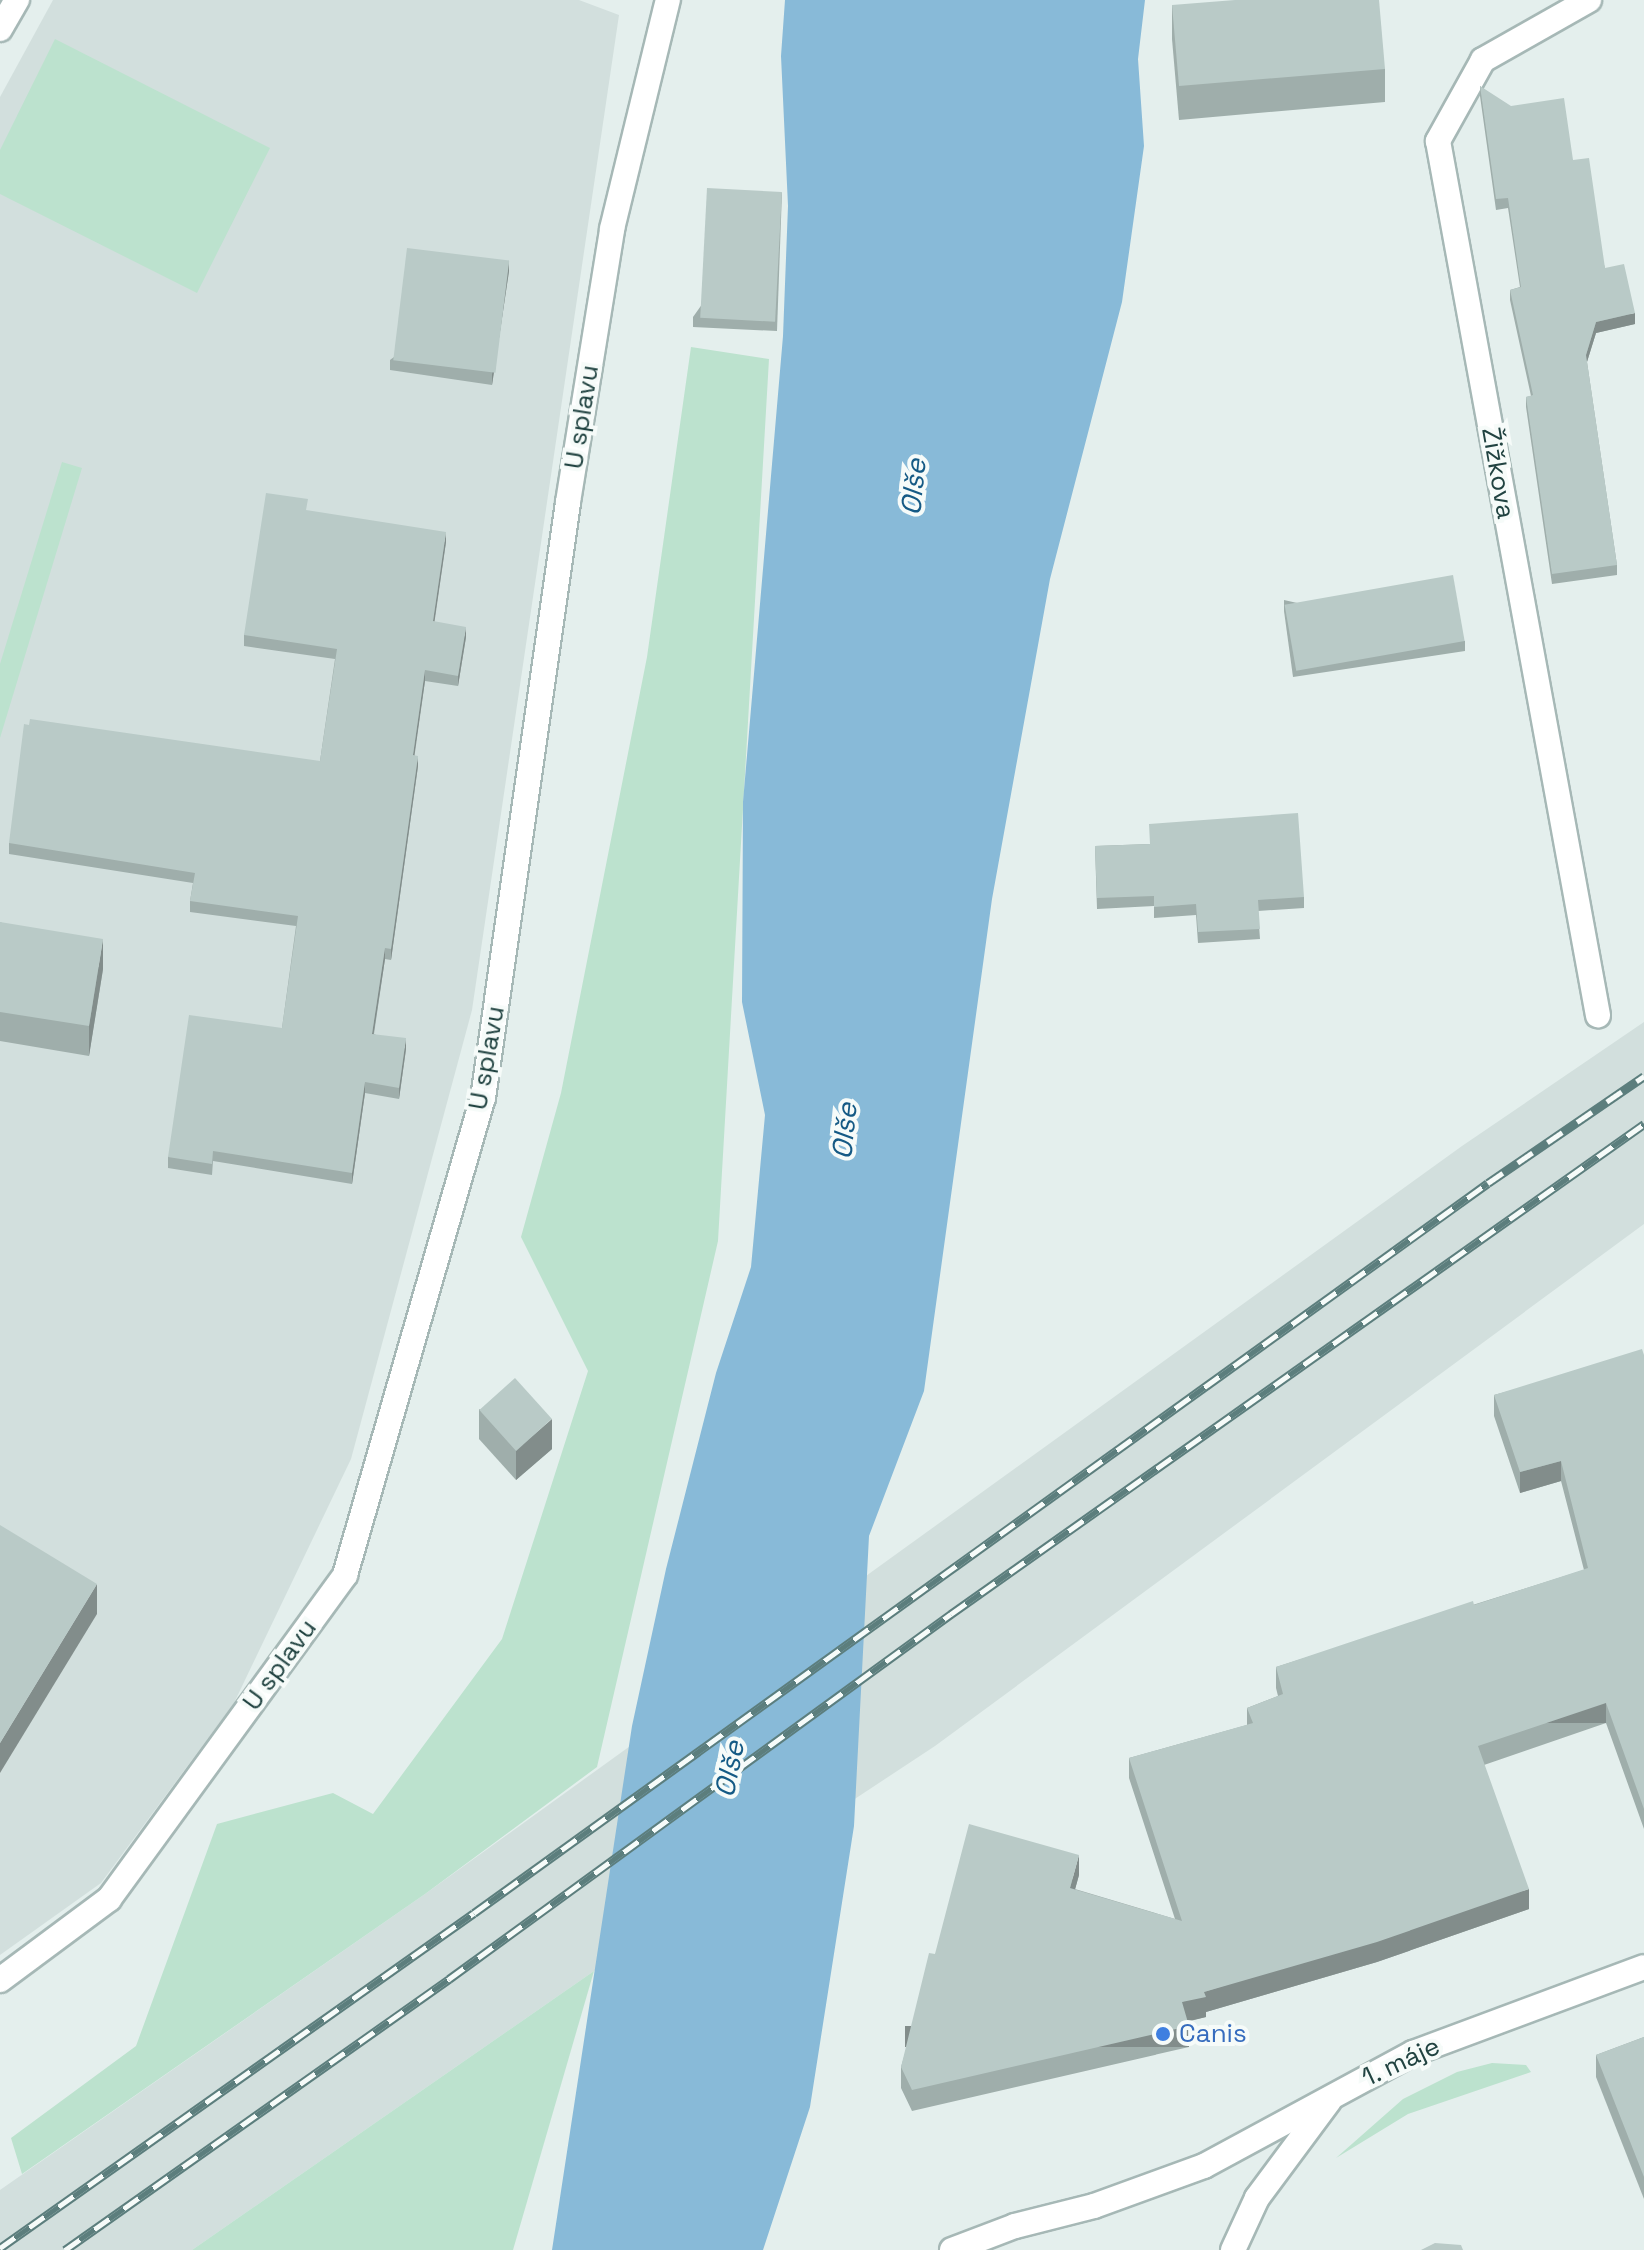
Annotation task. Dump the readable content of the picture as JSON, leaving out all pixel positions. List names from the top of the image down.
{
  "streets": {
    "street": ["U splavu", "Žižkova", "1. máje"]
  },
  "water": ["Olše"],
  "places": ["Canis"]
}
